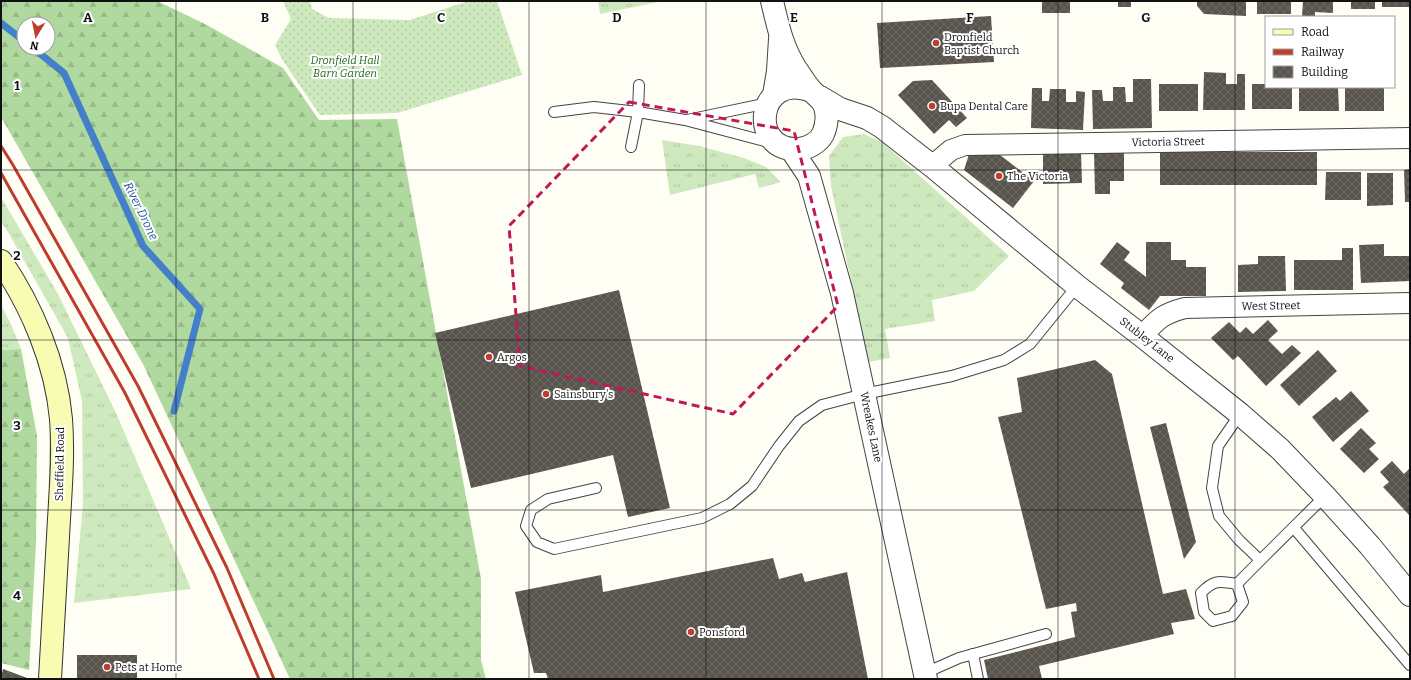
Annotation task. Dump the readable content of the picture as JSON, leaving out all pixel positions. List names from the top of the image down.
{
  "streets": {
    "main road": ["Sheffield Road"],
    "street": [
      "Victoria Street",
      "West Street",
      "Stubley Lane",
      "Wreakes Lane"
    ]
  },
  "crossings": [
    ["Victoria Street", "Stubley Lane"],
    ["West Street", "Stubley Lane"],
    ["Stubley Lane", "Wreakes Lane"]
  ],
  "water": ["River Drone"],
  "parks": ["Dronfield Hall Barn Garden"],
  "places": [
    "Dronfield Baptist Church",
    "Bupa Dental Care",
    "The Victoria",
    "Argos",
    "Sainsbury's",
    "Ponsford",
    "Pets at Home"
  ],
  "legend": ["Road", "Railway", "Building"],
  "north": "bottom",
  "grid": {
    "columns": [
      "A",
      "B",
      "C",
      "D",
      "E",
      "F",
      "G"
    ],
    "rows": [
      "1",
      "2",
      "3",
      "4"
    ]
  }
}
